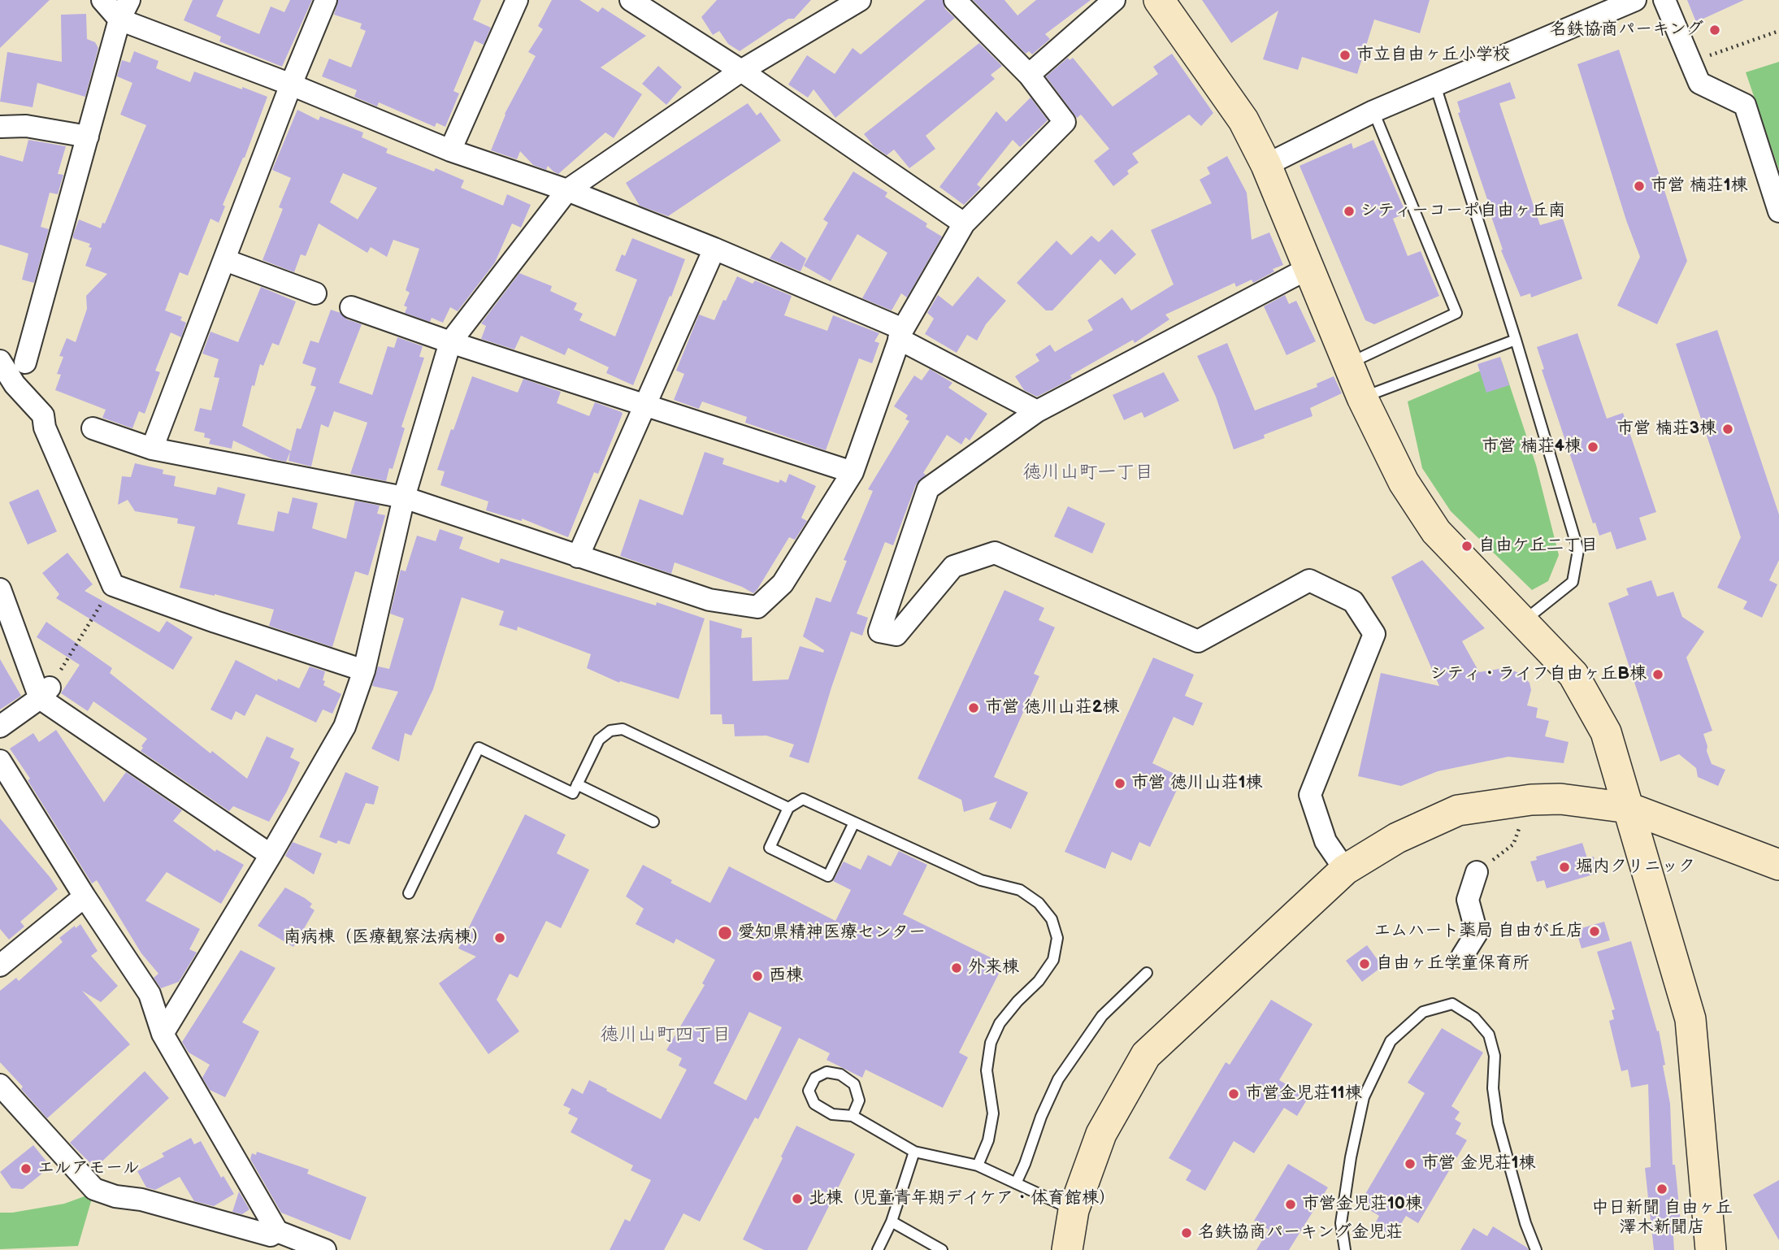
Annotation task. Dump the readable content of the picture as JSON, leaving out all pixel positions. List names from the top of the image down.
{
  "districts": ["徳川山町一丁目", "徳川山町四丁目"],
  "places": [
    "名鉄協商パーキング",
    "市立自由ヶ丘小学校",
    "市営 楠荘1棟",
    "シティーコーポ自由ヶ丘南",
    "市営 楠荘3棟",
    "市営 楠荘4棟",
    "自由ケ丘二丁目",
    "シティ・ライフ自由ヶ丘B棟",
    "市営 徳川山荘2棟",
    "市営 徳川山荘1棟",
    "堀内クリニック",
    "エムハート薬局 自由が丘店",
    "愛知県精神医療センター",
    "南病棟（医療観察法病棟）",
    "自由ヶ丘学童保育所",
    "外来棟",
    "西棟",
    "市営金児荘11棟",
    "市営 金児荘1棟",
    "エルアモール",
    "中日新聞 自由ヶ丘 澤木新聞店",
    "北棟（児童青年期デイケア・体育館棟）",
    "市営金児荘10棟",
    "名鉄協商パーキング金児荘"
  ]
}
